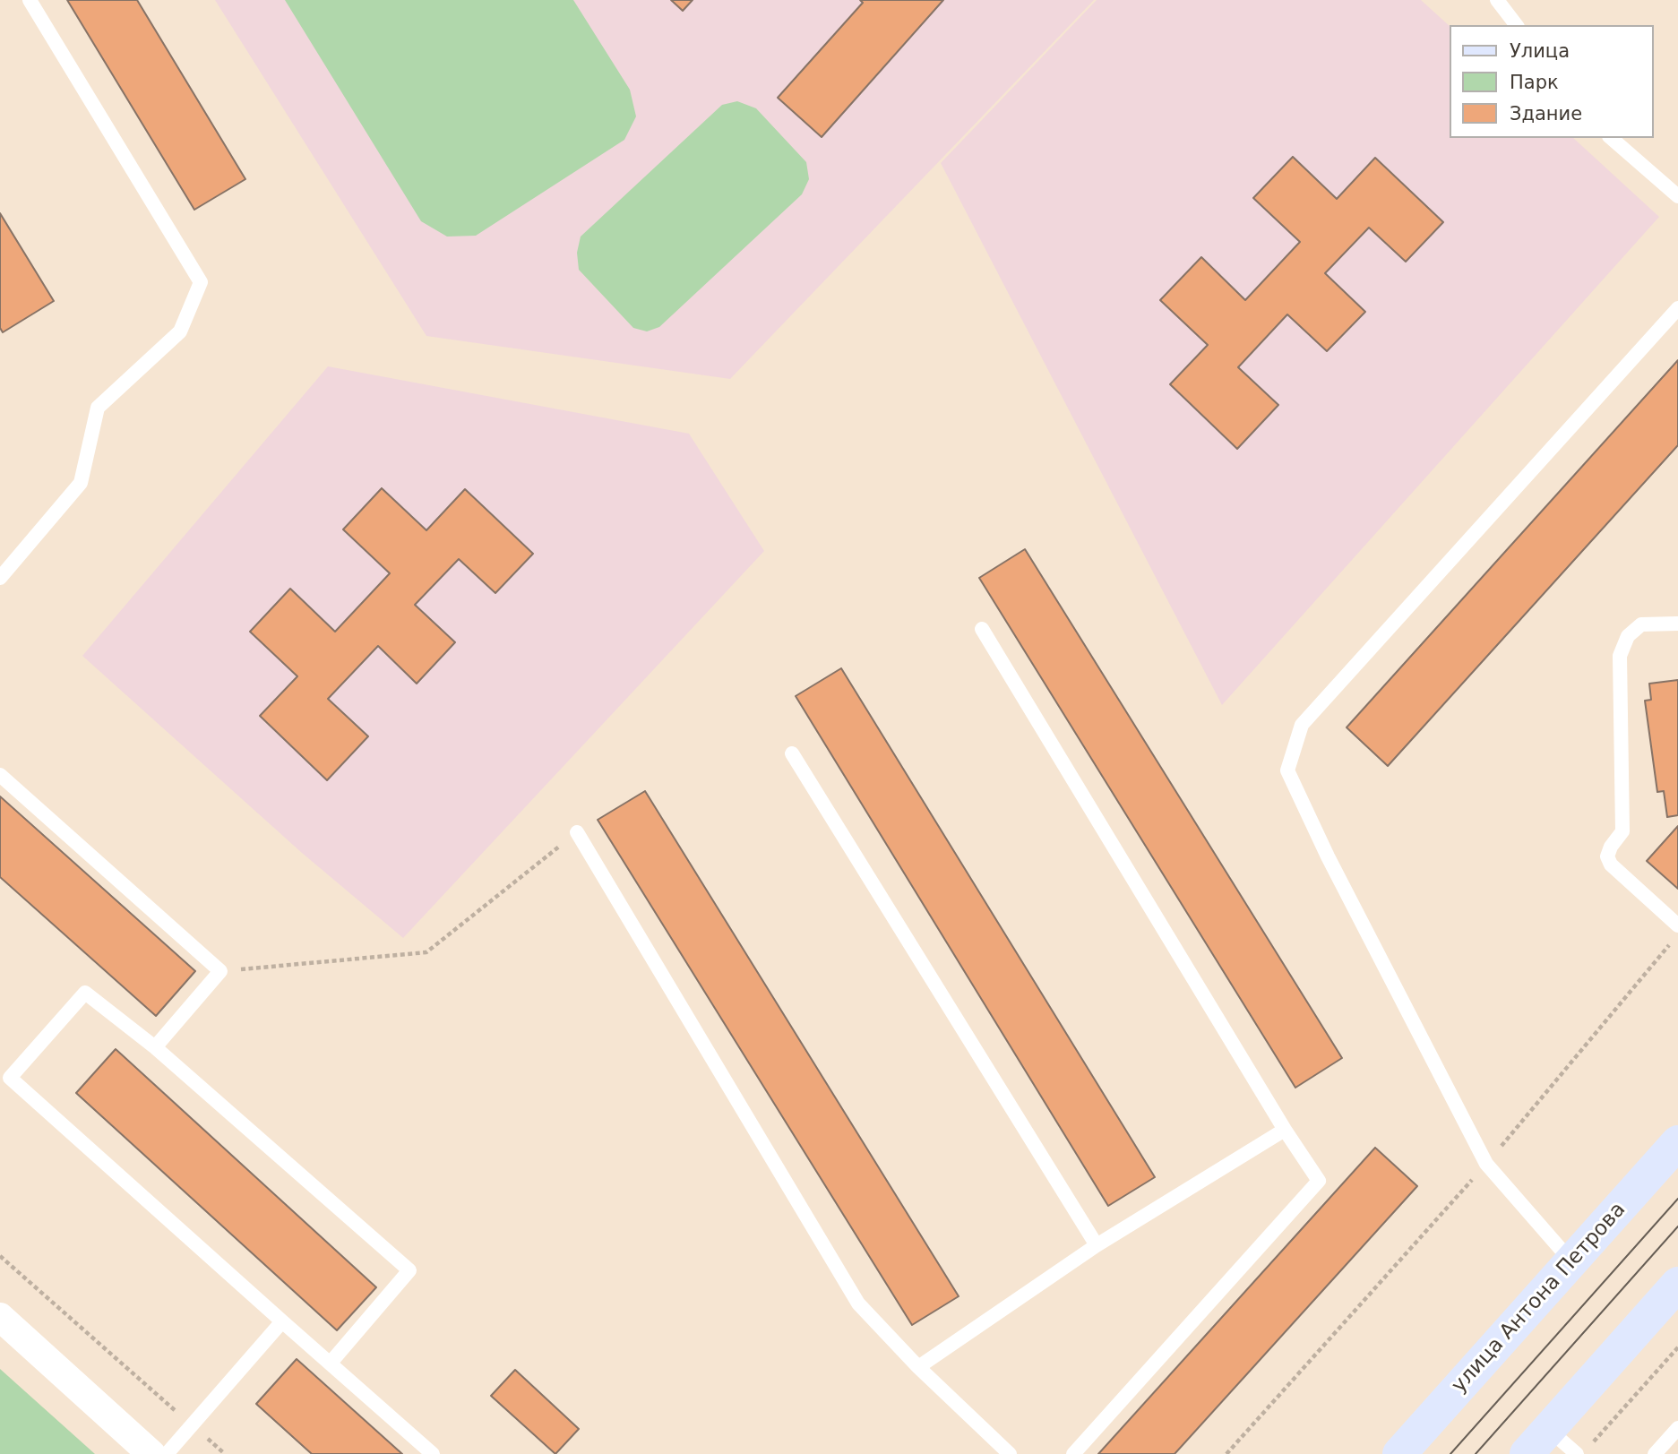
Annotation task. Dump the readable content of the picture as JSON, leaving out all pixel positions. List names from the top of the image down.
{
  "streets": {
    "main road": ["улица Антона Петрова"]
  },
  "legend": ["Улица", "Парк", "Здание"]
}
